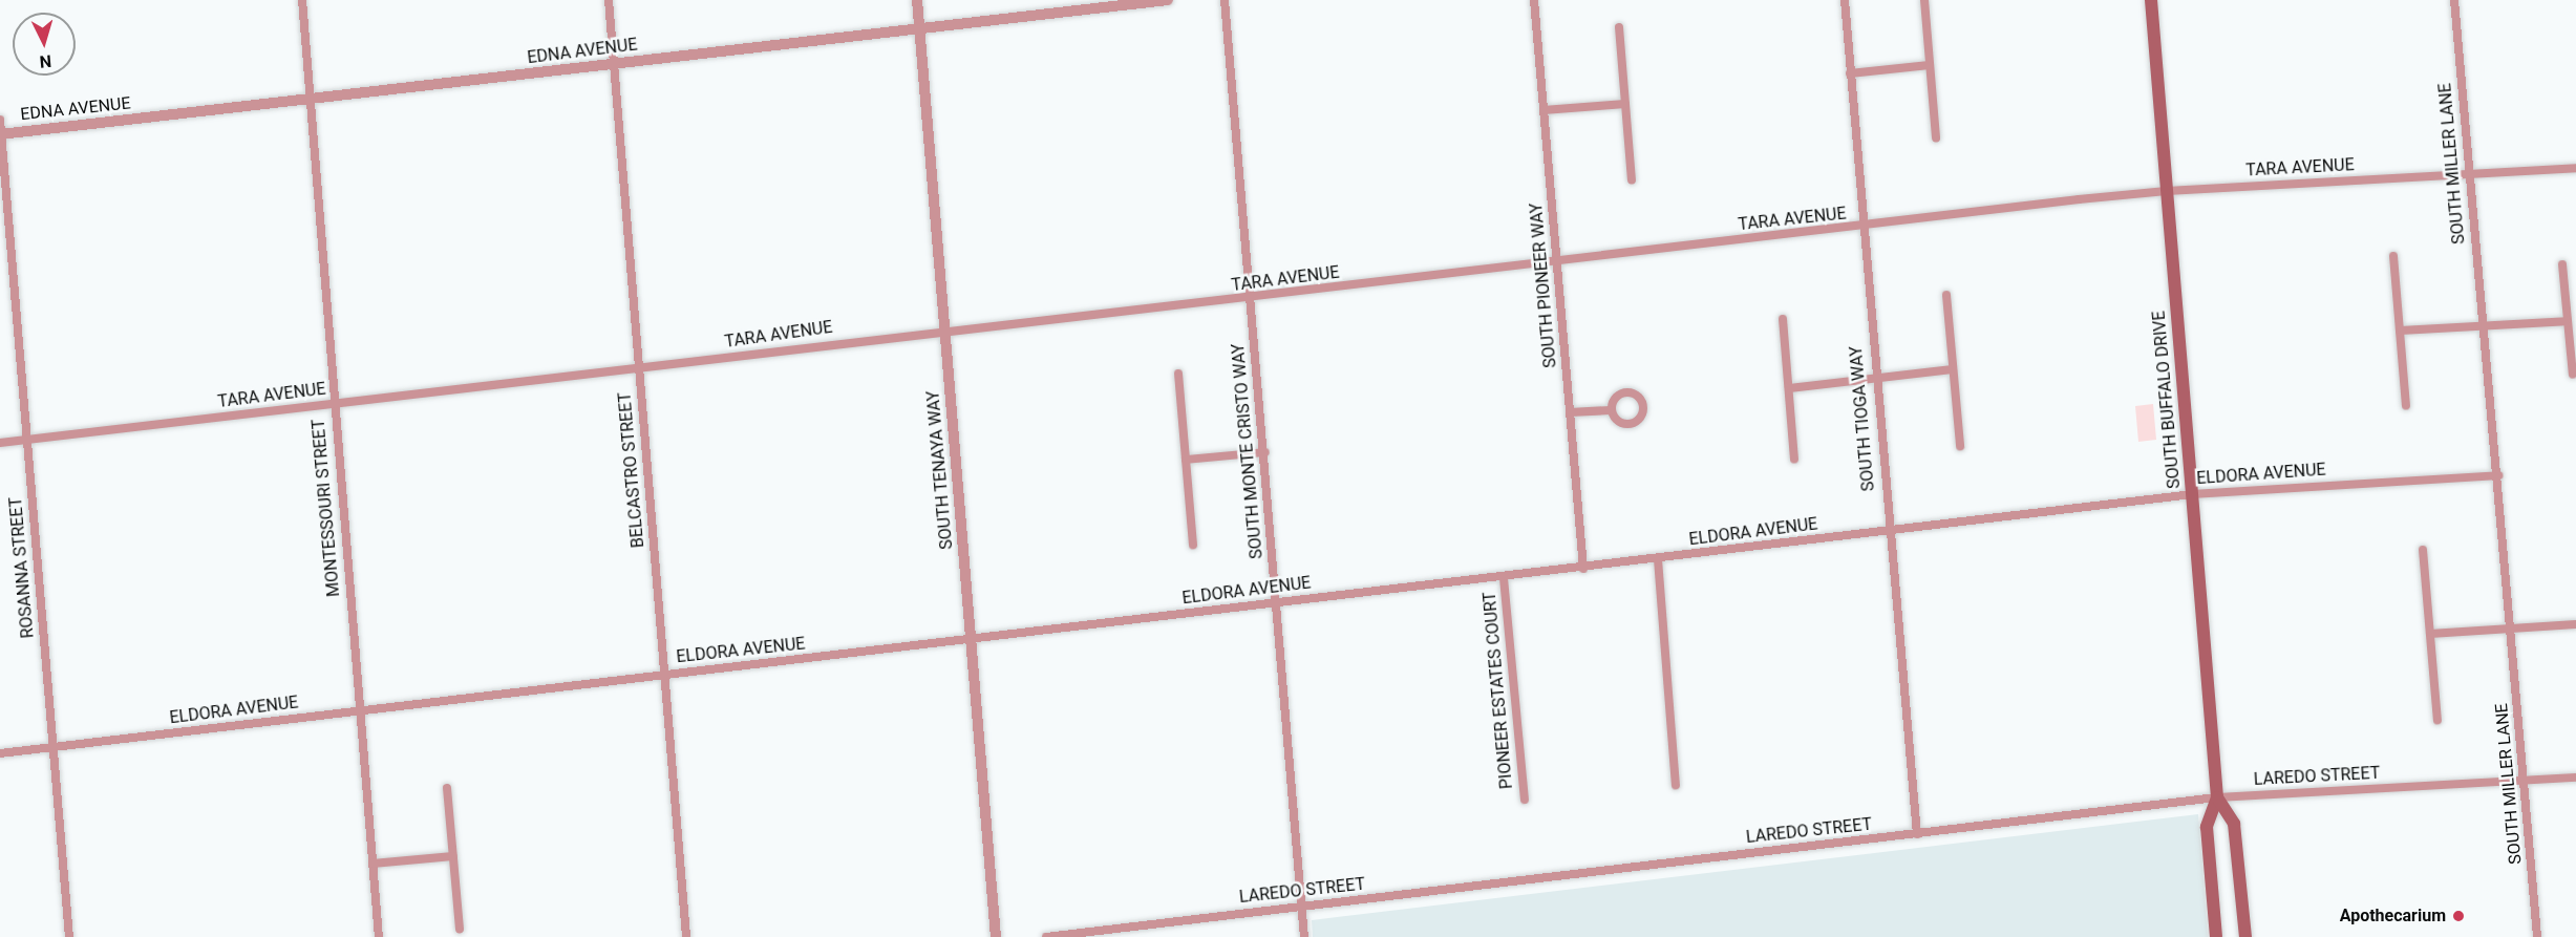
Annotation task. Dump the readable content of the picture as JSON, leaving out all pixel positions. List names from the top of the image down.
{
  "streets": {
    "main road": ["SOUTH BUFFALO DRIVE"],
    "street": [
      "EDNA AVENUE",
      "SOUTH MILLER LANE",
      "TARA AVENUE",
      "SOUTH PIONEER WAY",
      "SOUTH TIOGA WAY",
      "SOUTH MONTE CRISTO WAY",
      "BELCASTRO STREET",
      "SOUTH TENAYA WAY",
      "ELDORA AVENUE",
      "MONTESSOURI STREET",
      "ROSANNA STREET",
      "PIONEER ESTATES COURT",
      "LAREDO STREET"
    ]
  },
  "crossings": [
    ["EDNA AVENUE", "BELCASTRO STREET"],
    ["EDNA AVENUE", "SOUTH TENAYA WAY"],
    ["EDNA AVENUE", "MONTESSOURI STREET"],
    ["EDNA AVENUE", "ROSANNA STREET"],
    ["SOUTH MILLER LANE", "TARA AVENUE"],
    ["SOUTH MILLER LANE", "ELDORA AVENUE"],
    ["SOUTH MILLER LANE", "LAREDO STREET"],
    ["TARA AVENUE", "SOUTH PIONEER WAY"],
    ["TARA AVENUE", "SOUTH BUFFALO DRIVE"],
    ["TARA AVENUE", "SOUTH TIOGA WAY"],
    ["TARA AVENUE", "SOUTH MONTE CRISTO WAY"],
    ["TARA AVENUE", "BELCASTRO STREET"],
    ["TARA AVENUE", "SOUTH TENAYA WAY"],
    ["TARA AVENUE", "MONTESSOURI STREET"],
    ["TARA AVENUE", "ROSANNA STREET"],
    ["SOUTH PIONEER WAY", "ELDORA AVENUE"],
    ["SOUTH BUFFALO DRIVE", "ELDORA AVENUE"],
    ["SOUTH BUFFALO DRIVE", "LAREDO STREET"],
    ["SOUTH TIOGA WAY", "ELDORA AVENUE"],
    ["SOUTH TIOGA WAY", "LAREDO STREET"],
    ["SOUTH MONTE CRISTO WAY", "ELDORA AVENUE"],
    ["SOUTH MONTE CRISTO WAY", "LAREDO STREET"],
    ["BELCASTRO STREET", "ELDORA AVENUE"],
    ["SOUTH TENAYA WAY", "ELDORA AVENUE"],
    ["ELDORA AVENUE", "MONTESSOURI STREET"],
    ["ELDORA AVENUE", "ROSANNA STREET"],
    ["ELDORA AVENUE", "PIONEER ESTATES COURT"]
  ],
  "places": ["Apothecarium"],
  "north": "bottom"
}
